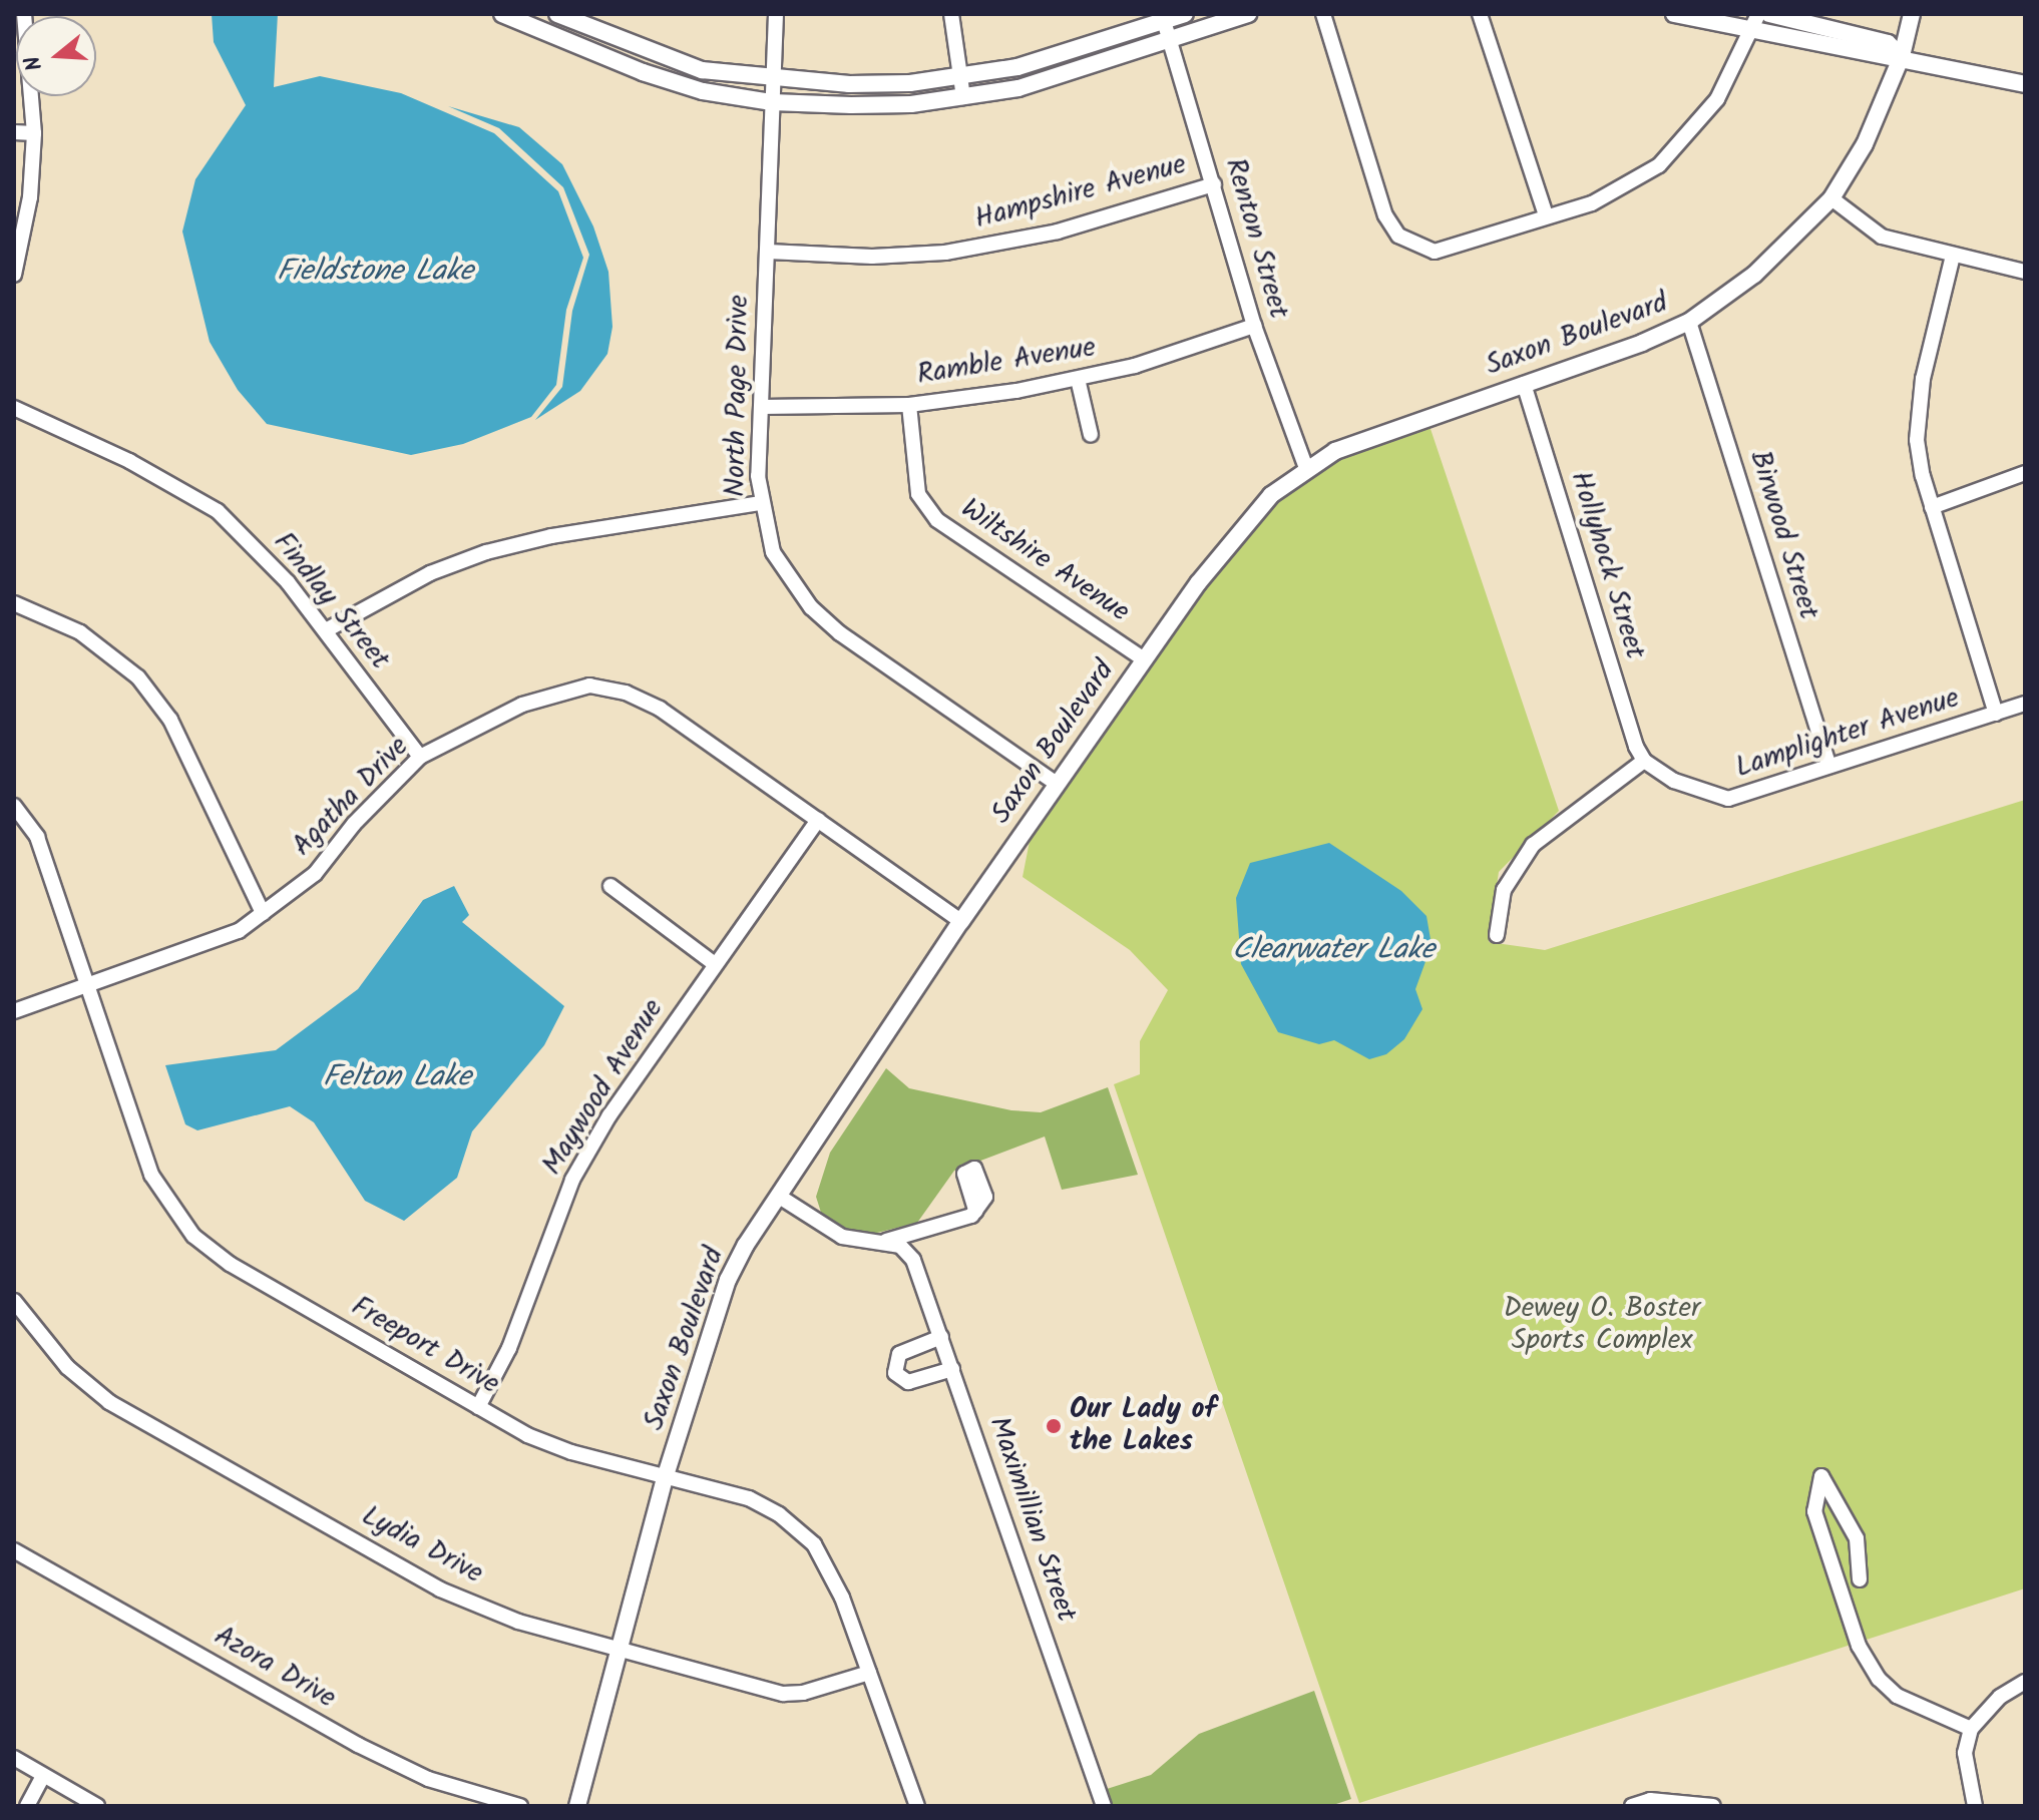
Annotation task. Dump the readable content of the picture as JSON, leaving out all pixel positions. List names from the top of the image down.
{
  "streets": {
    "main road": ["Saxon Boulevard"],
    "street": [
      "Hampshire Avenue",
      "Renton Street",
      "Ramble Avenue",
      "North Page Drive",
      "Birwood Street",
      "Wiltshire Avenue",
      "Hollyhock Street",
      "Findlay Street",
      "Lamplighter Avenue",
      "Agatha Drive",
      "Maywood Avenue",
      "Freeport Drive",
      "Maximillian Street",
      "Lydia Drive",
      "Azora Drive"
    ]
  },
  "crossings": [
    ["Hampshire Avenue", "Renton Street"],
    ["Hampshire Avenue", "North Page Drive"],
    ["Renton Street", "Saxon Boulevard"],
    ["Renton Street", "Ramble Avenue"],
    ["Saxon Boulevard", "North Page Drive"],
    ["Saxon Boulevard", "Birwood Street"],
    ["Saxon Boulevard", "Wiltshire Avenue"],
    ["Saxon Boulevard", "Hollyhock Street"],
    ["Saxon Boulevard", "Agatha Drive"],
    ["Saxon Boulevard", "Freeport Drive"],
    ["Saxon Boulevard", "Lydia Drive"],
    ["Ramble Avenue", "North Page Drive"],
    ["Ramble Avenue", "Wiltshire Avenue"],
    ["Birwood Street", "Lamplighter Avenue"],
    ["Hollyhock Street", "Lamplighter Avenue"],
    ["Findlay Street", "Agatha Drive"],
    ["Agatha Drive", "Maywood Avenue"],
    ["Agatha Drive", "Freeport Drive"],
    ["Maywood Avenue", "Freeport Drive"],
    ["Freeport Drive", "Lydia Drive"]
  ],
  "water": ["Fieldstone Lake", "Clearwater Lake", "Felton Lake"],
  "parks": ["Dewey O. Boster Sports Complex"],
  "places": ["Our Lady of the Lakes"],
  "north": "left"
}
